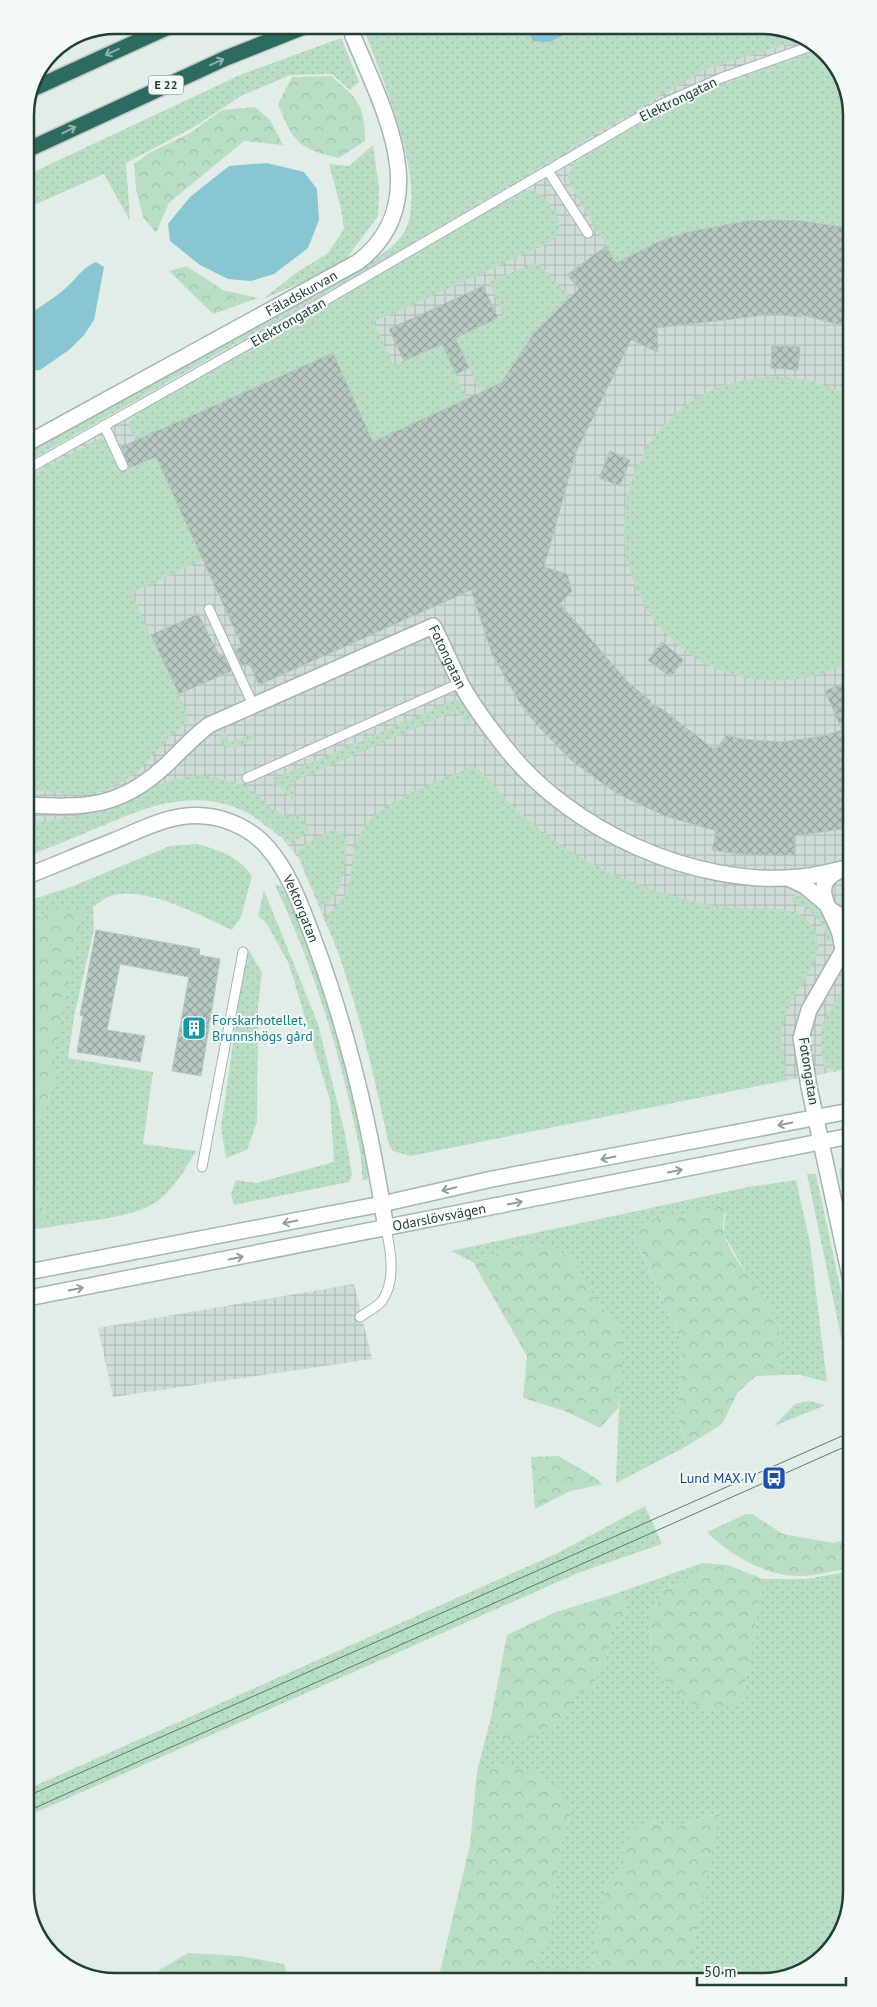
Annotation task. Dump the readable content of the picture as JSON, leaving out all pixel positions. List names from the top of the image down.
{
  "streets": {
    "highway": ["E 22"],
    "street": [
      "Fäladskurvan",
      "Fotongatan",
      "Vektorgatan",
      "Odarslövsvägen"
    ],
    "lane": ["Elektrongatan"]
  },
  "crossings": [
    ["Fotongatan", "Odarslövsvägen"],
    ["Vektorgatan", "Odarslövsvägen"]
  ],
  "places": {
    "building": ["Forskarhotellet, Brunnshögs gård"],
    "bus stop": ["Lund MAX IV"]
  },
  "scale_bar": "50 m"
}
